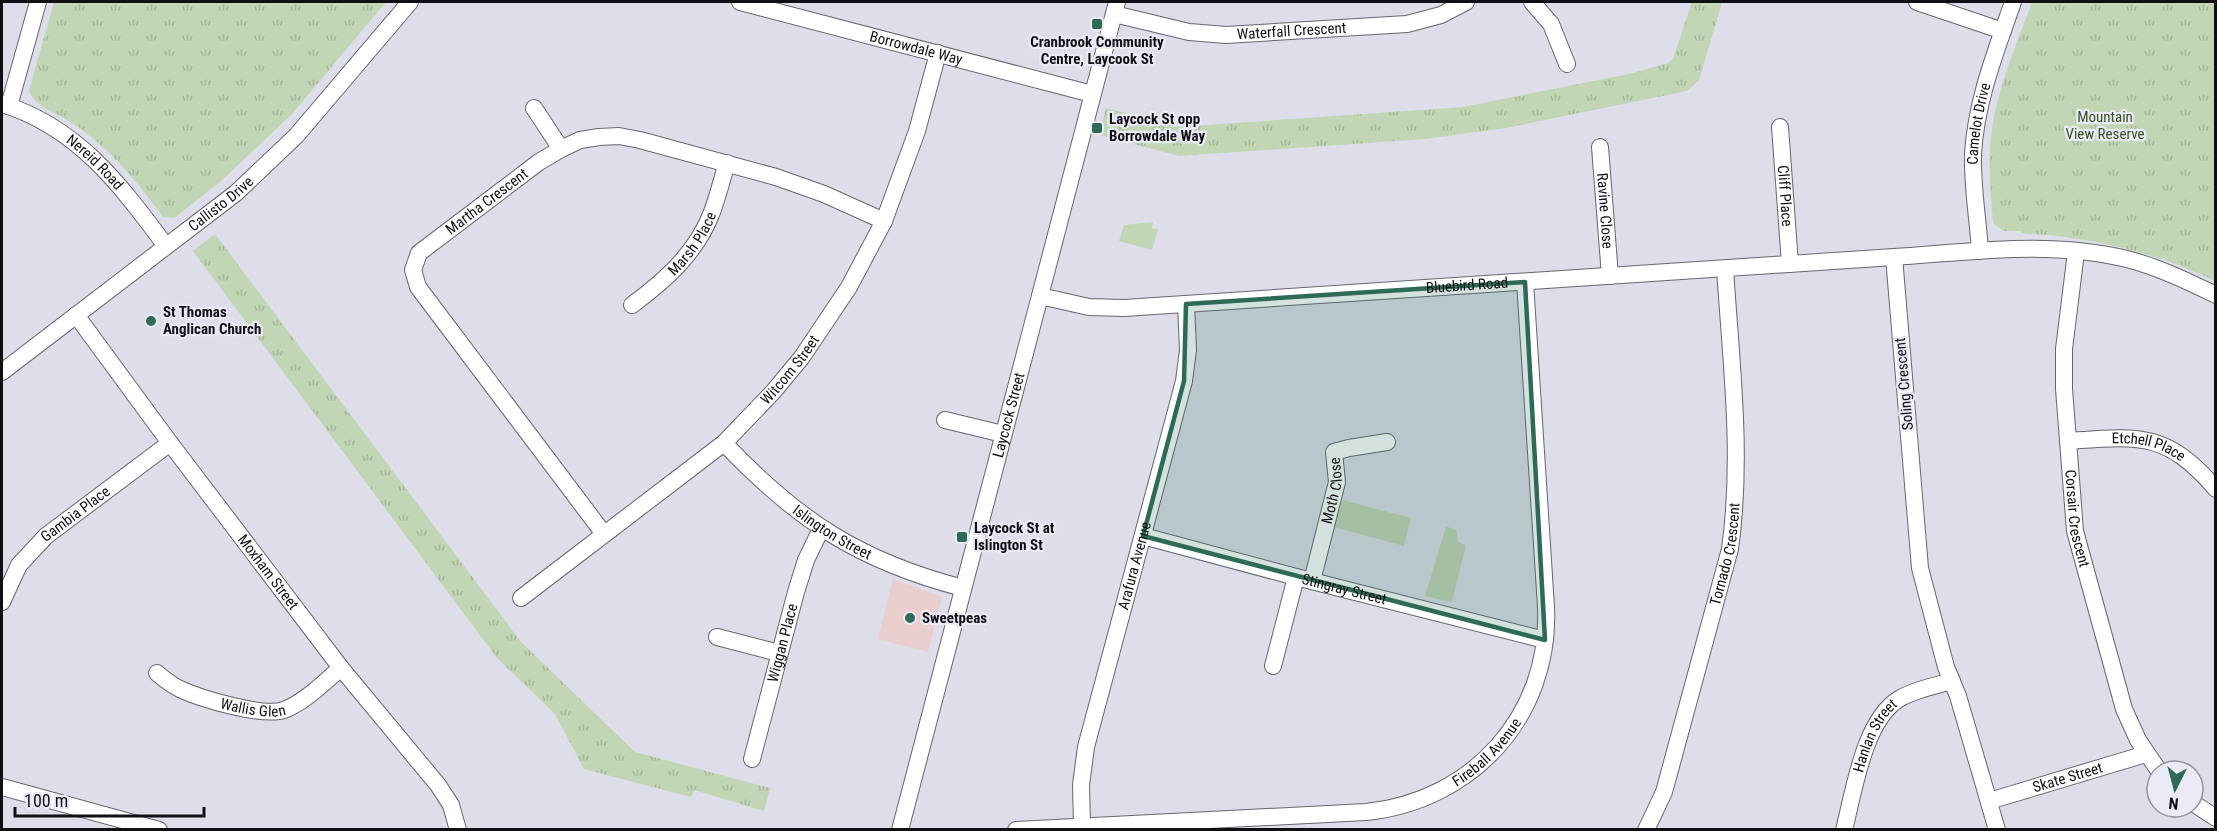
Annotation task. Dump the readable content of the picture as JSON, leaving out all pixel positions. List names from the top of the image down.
{
  "streets": {
    "street": [
      "Waterfall Crescent",
      "Borrowdale Way",
      "Camelot Drive",
      "Nereid Road",
      "Cliff Place",
      "Martha Crescent",
      "Callisto Drive",
      "Ravine Close",
      "Marsh Place",
      "Bluebird Road",
      "Witcom Street",
      "Soling Crescent",
      "Laycock Street",
      "Etchell Place",
      "Moth Close",
      "Gambia Place",
      "Corsair Crescent",
      "Islington Street",
      "Tornado Crescent",
      "Arafura Avenue",
      "Moxham Street",
      "Stingray Street",
      "Wiggan Place",
      "Wallis Glen",
      "Hanlan Street",
      "Fireball Avenue",
      "Skate Street"
    ]
  },
  "crossings": [
    ["Waterfall Crescent", "Laycock Street"],
    ["Borrowdale Way", "Witcom Street"],
    ["Borrowdale Way", "Laycock Street"],
    ["Nereid Road", "Callisto Drive"],
    ["Cliff Place", "Bluebird Road"],
    ["Martha Crescent", "Marsh Place"],
    ["Martha Crescent", "Witcom Street"],
    ["Callisto Drive", "Moxham Street"],
    ["Ravine Close", "Bluebird Road"],
    ["Bluebird Road", "Soling Crescent"],
    ["Bluebird Road", "Laycock Street"],
    ["Bluebird Road", "Tornado Crescent"],
    ["Bluebird Road", "Arafura Avenue"],
    ["Bluebird Road", "Fireball Avenue"],
    ["Witcom Street", "Islington Street"],
    ["Soling Crescent", "Hanlan Street"],
    ["Soling Crescent", "Skate Street"],
    ["Laycock Street", "Islington Street"],
    ["Etchell Place", "Corsair Crescent"],
    ["Moth Close", "Stingray Street"],
    ["Gambia Place", "Moxham Street"],
    ["Corsair Crescent", "Skate Street"],
    ["Islington Street", "Wiggan Place"],
    ["Arafura Avenue", "Stingray Street"],
    ["Arafura Avenue", "Fireball Avenue"],
    ["Moxham Street", "Wallis Glen"],
    ["Stingray Street", "Fireball Avenue"]
  ],
  "parks": ["Mountain View Reserve"],
  "places": {
    "transit": ["Cranbrook Community Centre, Laycook St", "Laycock St opp Borrowdale Way", "Laycock St at Islington St"],
    "other": ["St Thomas Anglican Church", "Sweetpeas"]
  },
  "scale_bar": "100 m",
  "north": "bottom"
}
